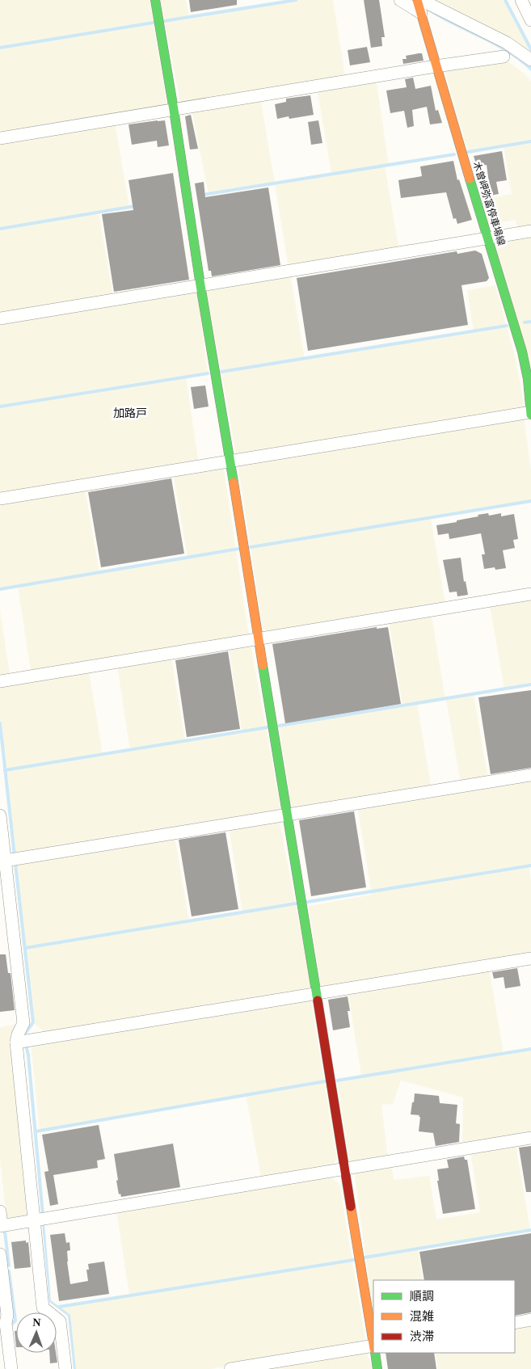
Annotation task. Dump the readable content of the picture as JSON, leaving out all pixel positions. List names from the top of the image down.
{
  "streets": {
    "street": ["木曽岬弥富停車場線"]
  },
  "districts": ["加路戸"],
  "legend": ["順調", "混雑", "渋滞"],
  "north": "top"
}
